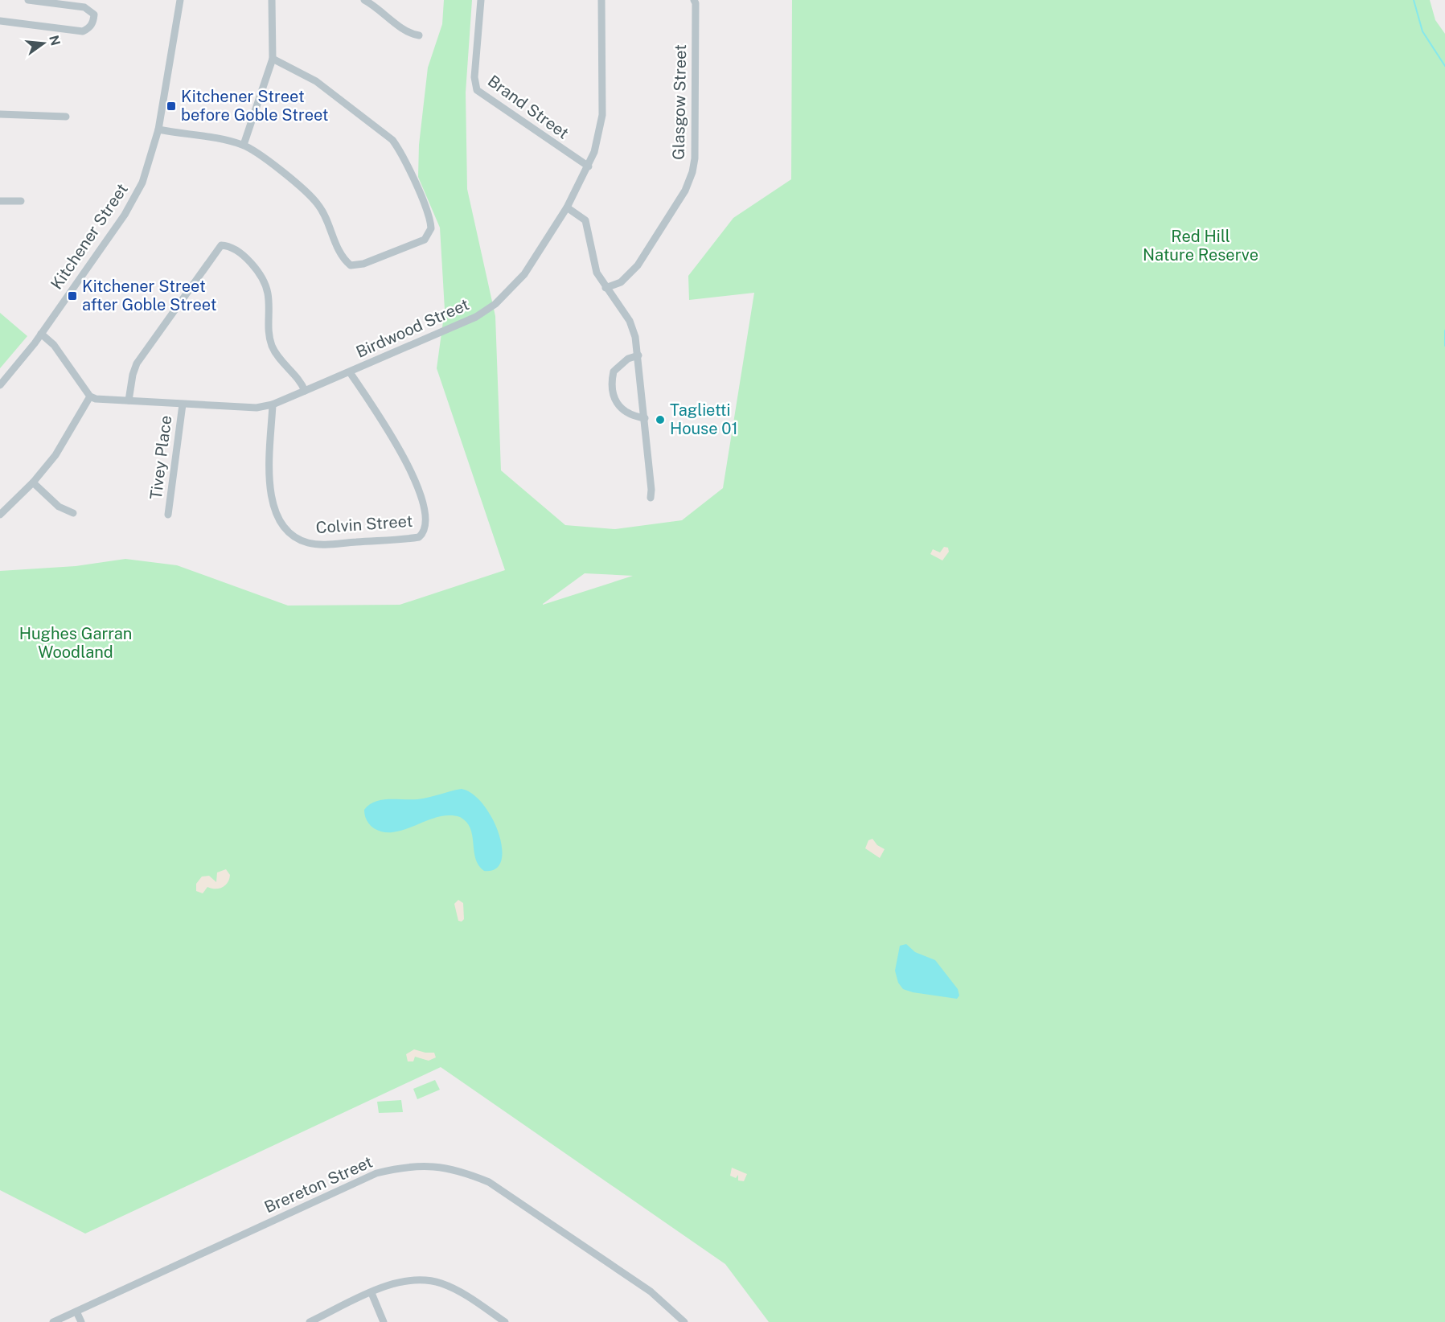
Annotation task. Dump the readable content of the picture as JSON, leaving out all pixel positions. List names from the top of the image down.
{
  "streets": {
    "street": [
      "Glasgow Street",
      "Brand Street",
      "Kitchener Street",
      "Birdwood Street",
      "Tivey Place",
      "Colvin Street",
      "Brereton Street"
    ]
  },
  "crossings": [
    ["Brand Street", "Birdwood Street"],
    ["Birdwood Street", "Tivey Place"],
    ["Birdwood Street", "Colvin Street"]
  ],
  "parks": ["Red Hill Nature Reserve", "Hughes Garran Woodland"],
  "places": {
    "transit": ["Kitchener Street before Goble Street", "Kitchener Street after Goble Street"],
    "other": ["Taglietti House 01"]
  },
  "north": "right"
}
